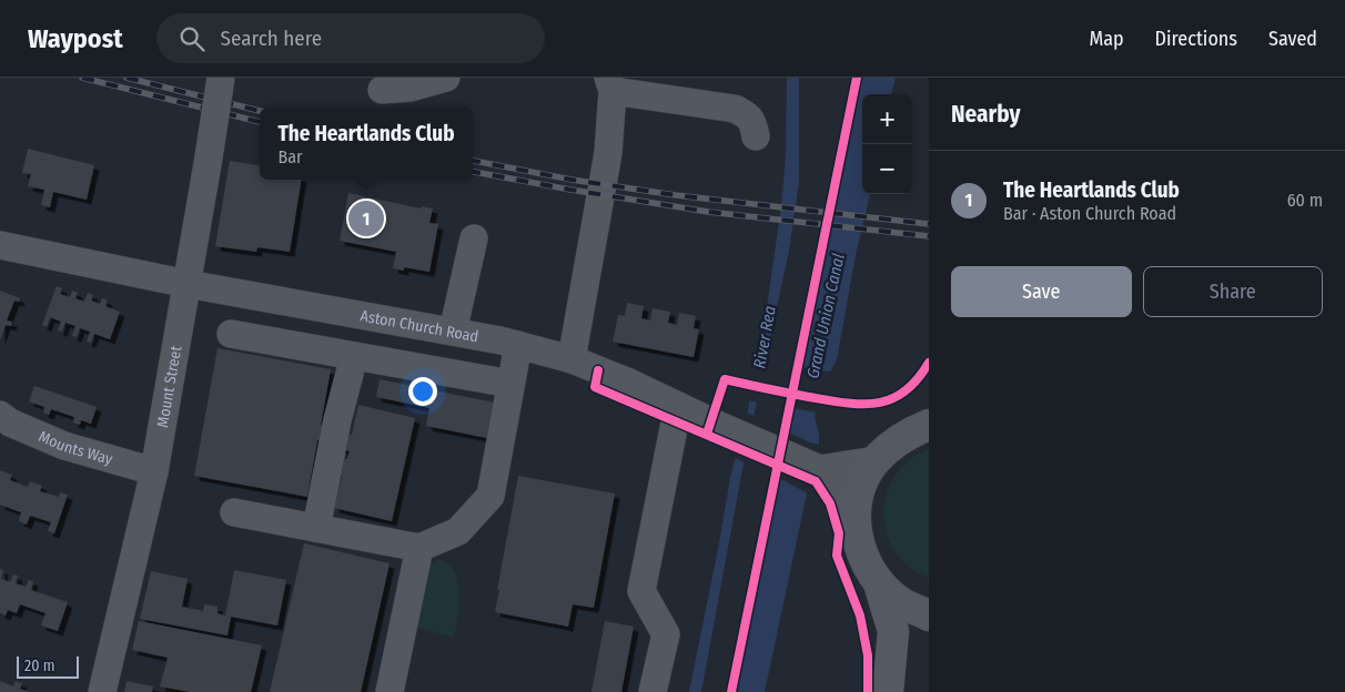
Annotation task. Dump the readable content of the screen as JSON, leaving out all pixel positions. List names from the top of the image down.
{
  "streets": {
    "street": ["Aston Church Road", "Mount Street", "Mounts Way"]
  },
  "crossings": [
    ["Aston Church Road", "Mount Street"],
    ["Mount Street", "Mounts Way"]
  ],
  "water": ["Grand Union Canal", "River Rea"],
  "scale_bar": "20 m",
  "page": {
    "header": "Waypost",
    "search": "Search here",
    "nav": ["Map", "Directions", "Saved"],
    "heading": "Nearby",
    "map_buttons": ["+", "−"],
    "popup": ["The Heartlands Club", "Bar"],
    "list": [
      {
        "mark": "1",
        "name": "The Heartlands Club",
        "note": "Bar · Aston Church Road",
        "value": "60 m"
      }
    ],
    "pins": "1",
    "buttons": ["Save", "Share"],
    "scale": "20 m"
  }
}
